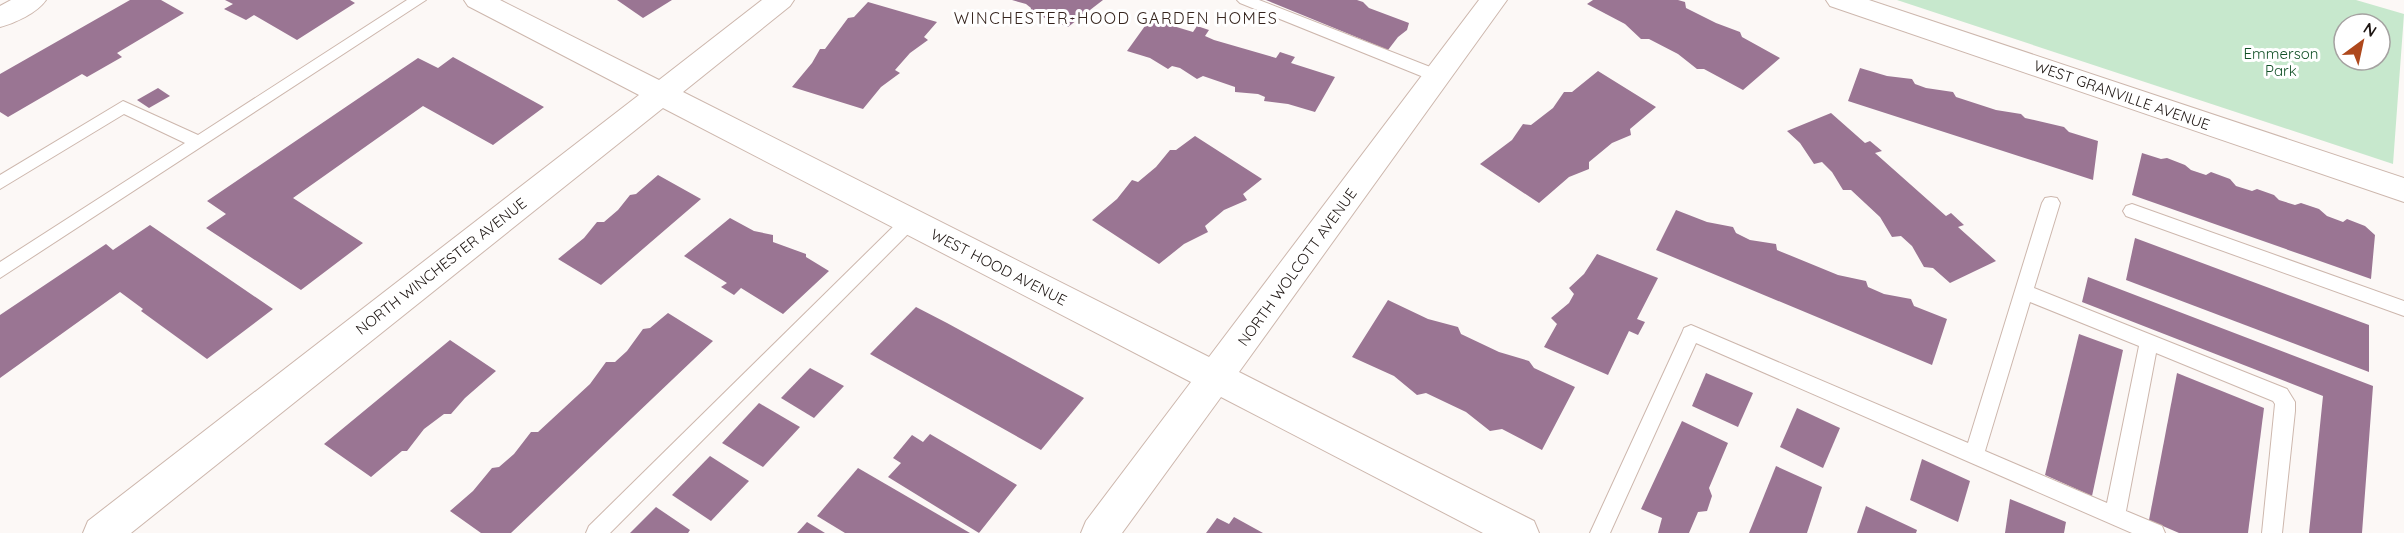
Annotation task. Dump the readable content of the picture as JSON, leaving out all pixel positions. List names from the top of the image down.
{
  "streets": {
    "street": [
      "WEST GRANVILLE AVENUE",
      "NORTH WINCHESTER AVENUE",
      "WEST HOOD AVENUE",
      "NORTH WOLCOTT AVENUE"
    ]
  },
  "crossings": [
    ["NORTH WINCHESTER AVENUE", "WEST HOOD AVENUE"],
    ["WEST HOOD AVENUE", "NORTH WOLCOTT AVENUE"]
  ],
  "districts": ["WINCHESTER-HOOD GARDEN HOMES"],
  "parks": ["Emmerson Park"],
  "north": "top right"
}
